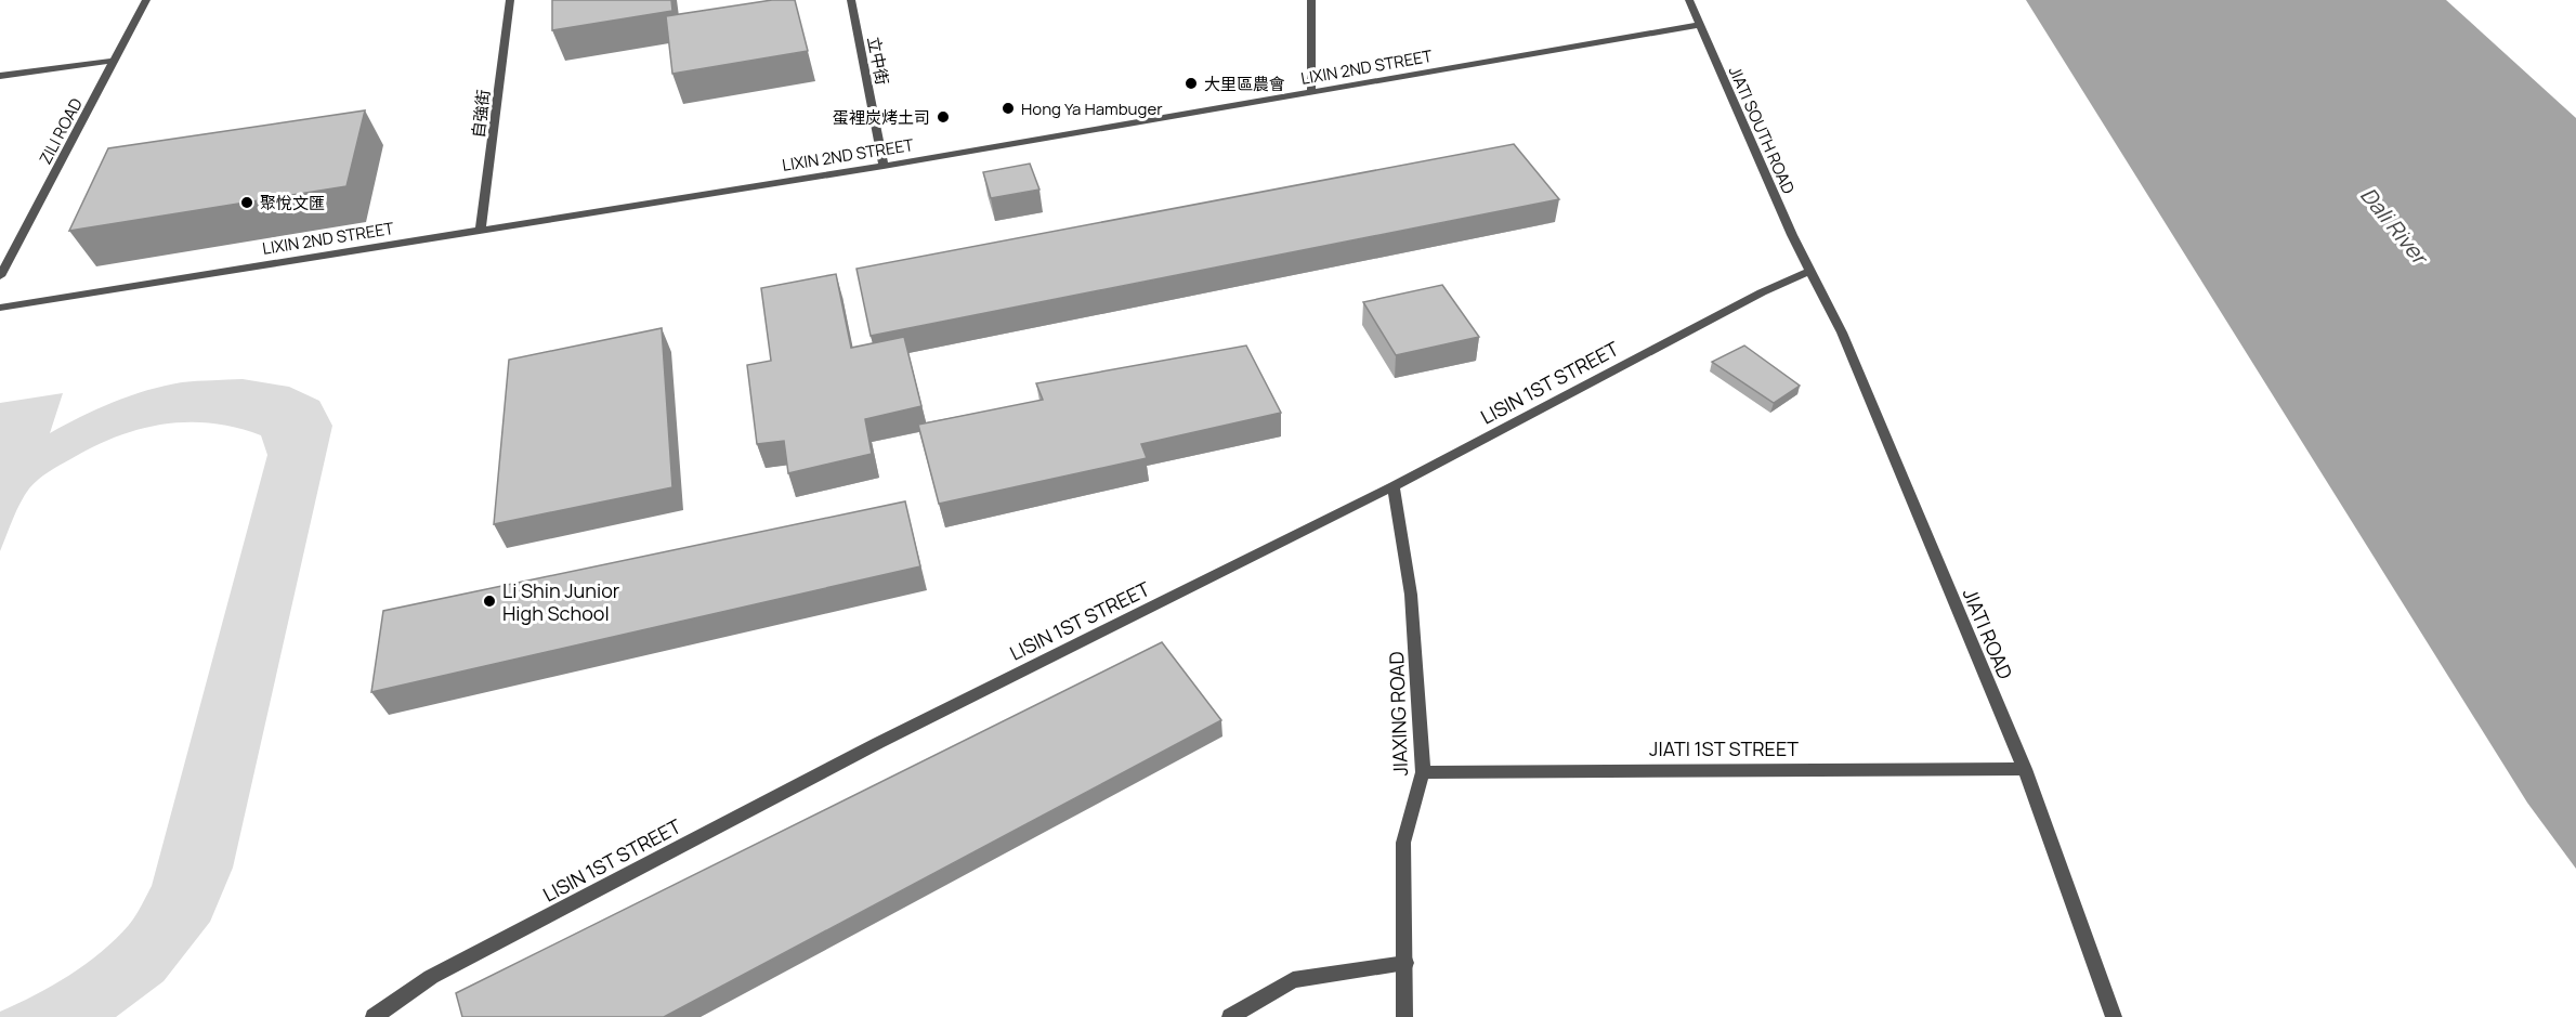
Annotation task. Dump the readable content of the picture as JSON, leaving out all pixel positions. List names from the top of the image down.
{
  "streets": {
    "street": [
      "立中街",
      "LIXIN 2ND STREET",
      "自強街",
      "JIATI SOUTH ROAD",
      "ZILI ROAD",
      "LISIN 1ST STREET",
      "JIATI ROAD",
      "JIAXING ROAD",
      "JIATI 1ST STREET"
    ]
  },
  "crossings": [
    ["立中街", "LIXIN 2ND STREET"],
    ["LIXIN 2ND STREET", "自強街"],
    ["LIXIN 2ND STREET", "JIATI SOUTH ROAD"],
    ["JIATI SOUTH ROAD", "LISIN 1ST STREET"],
    ["JIATI SOUTH ROAD", "JIATI ROAD"],
    ["LISIN 1ST STREET", "JIATI ROAD"],
    ["LISIN 1ST STREET", "JIAXING ROAD"],
    ["JIATI ROAD", "JIATI 1ST STREET"],
    ["JIAXING ROAD", "JIATI 1ST STREET"]
  ],
  "water": ["Dali River"],
  "places": [
    "大里區農會",
    "Hong Ya Hambuger",
    "蛋裡炭烤土司",
    "聚悅文匯",
    "Li Shin Junior High School"
  ]
}
